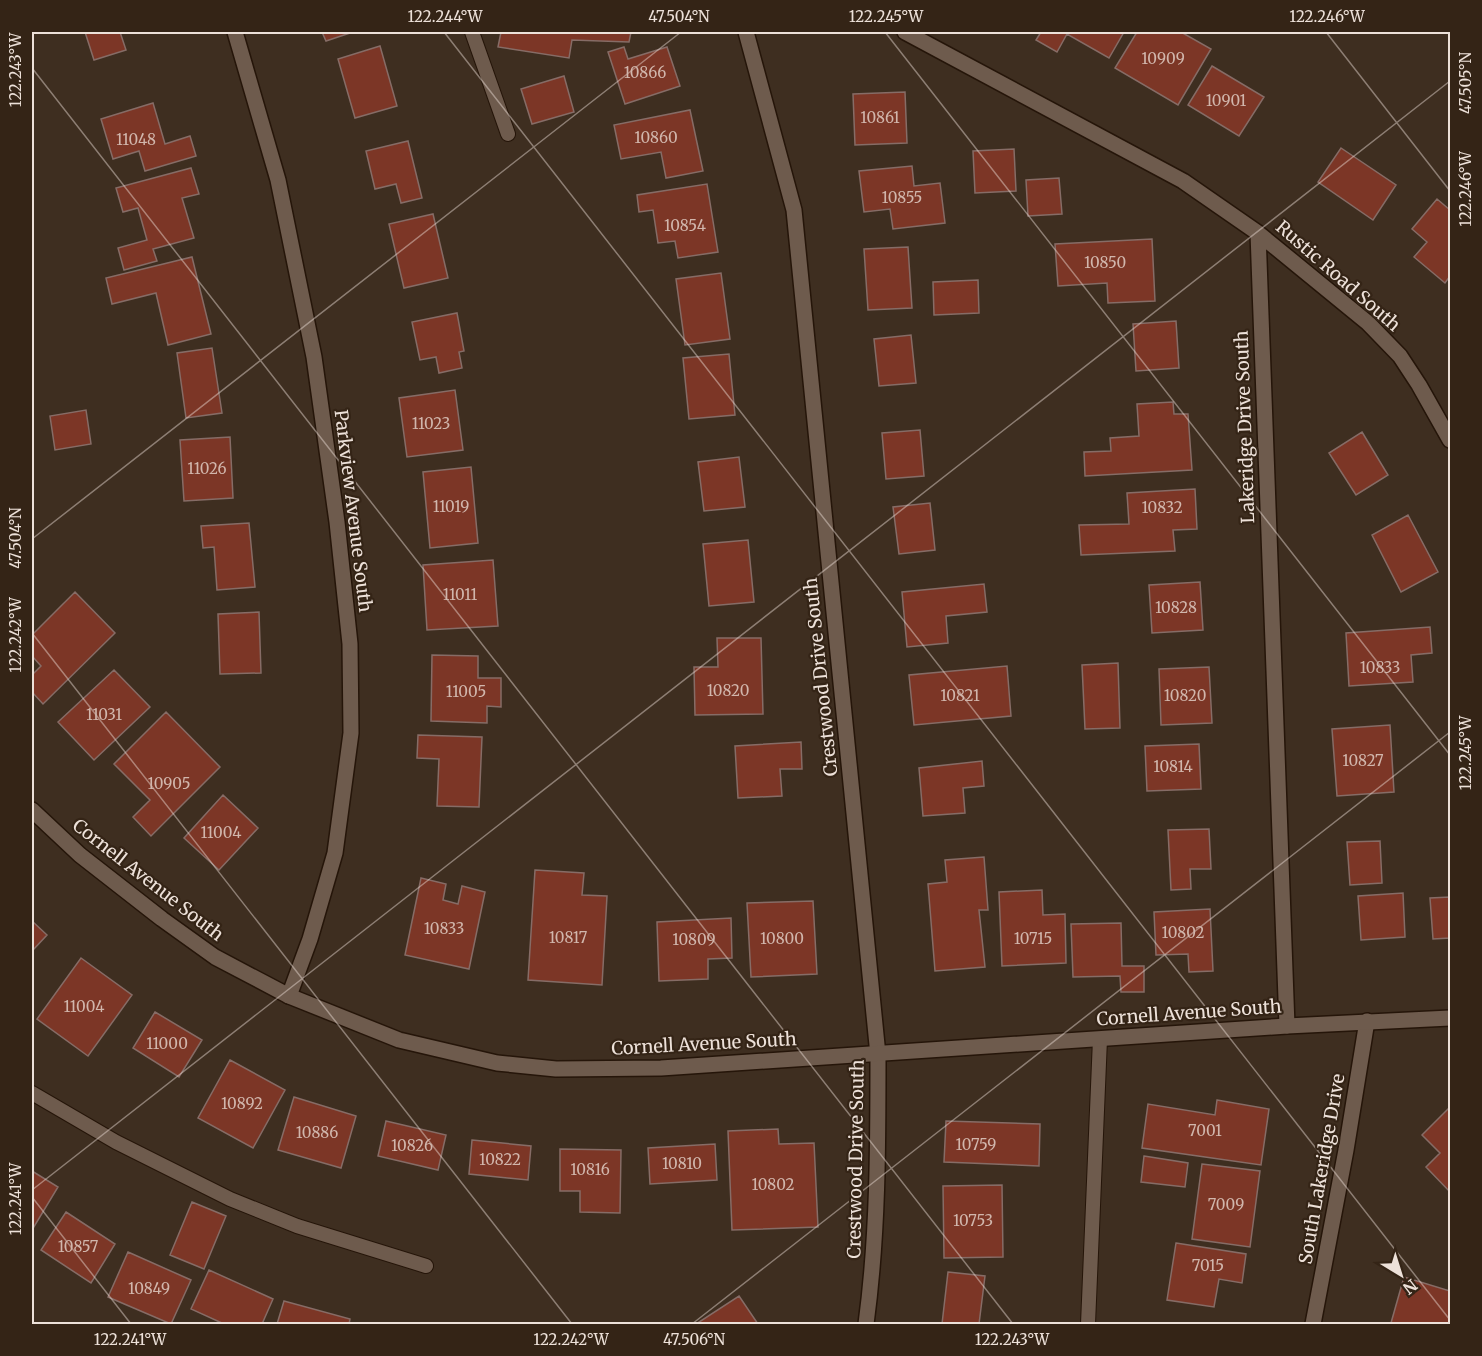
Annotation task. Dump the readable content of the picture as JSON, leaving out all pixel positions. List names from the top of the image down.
{
  "streets": {
    "street": [
      "Rustic Road South",
      "Lakeridge Drive South",
      "Parkview Avenue South",
      "Crestwood Drive South",
      "Cornell Avenue South",
      "South Lakeridge Drive"
    ]
  },
  "crossings": [
    ["Rustic Road South", "Lakeridge Drive South"],
    ["Lakeridge Drive South", "Cornell Avenue South"],
    ["Parkview Avenue South", "Cornell Avenue South"],
    ["Crestwood Drive South", "Cornell Avenue South"],
    ["Cornell Avenue South", "South Lakeridge Drive"]
  ],
  "house_numbers": [
    "10909",
    "10866",
    "10901",
    "10861",
    "10860",
    "11048",
    "10855",
    "10854",
    "10850",
    "11023",
    "11026",
    "11019",
    "10832",
    "11011",
    "10828",
    "10833",
    "10820",
    "11005",
    "10821",
    "10820",
    "11031",
    "10827",
    "10814",
    "10905",
    "11004",
    "10833",
    "10802",
    "10817",
    "10800",
    "10715",
    "10809",
    "11004",
    "11000",
    "10892",
    "7001",
    "10886",
    "10759",
    "10826",
    "10822",
    "10810",
    "10816",
    "10802",
    "7009",
    "10753",
    "10857",
    "7015",
    "10849"
  ],
  "north": "bottom right",
  "coordinates": [
    "122.244°W",
    "47.504°N",
    "122.245°W",
    "122.246°W",
    "122.243°W",
    "47.505°N",
    "122.242°W",
    "122.241°W",
    "47.506°N"
  ]
}
